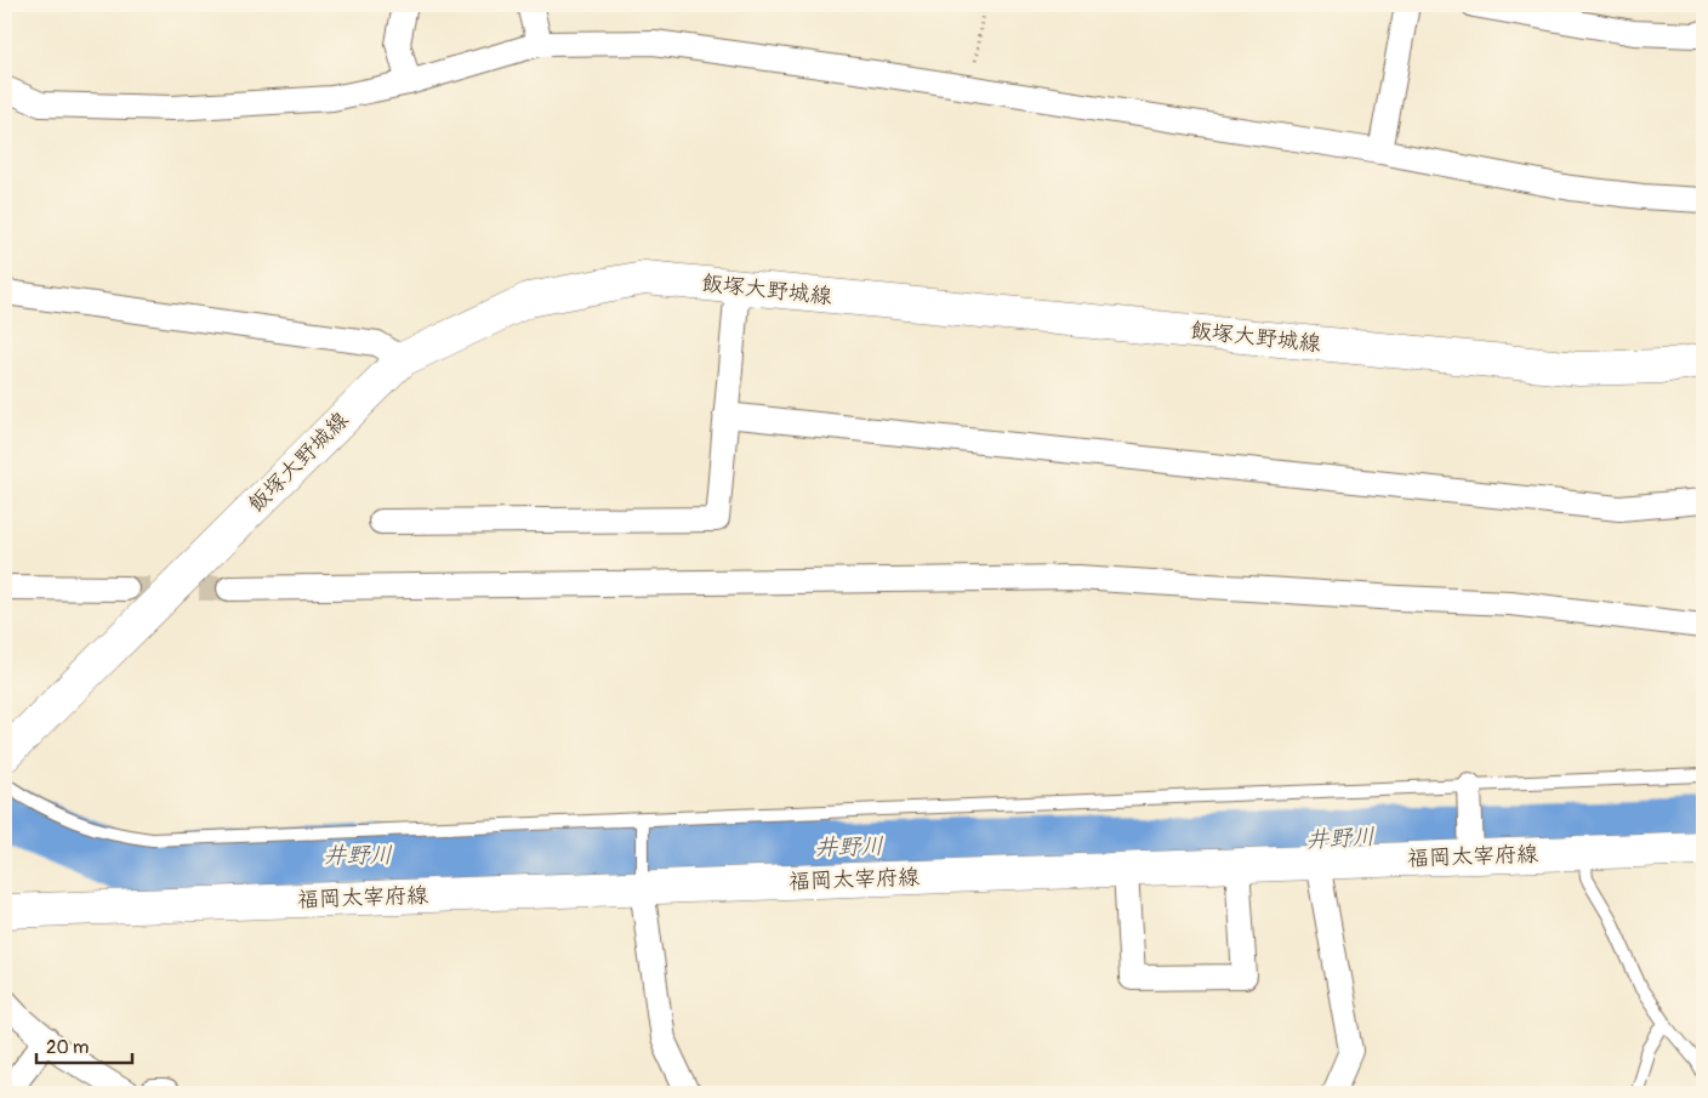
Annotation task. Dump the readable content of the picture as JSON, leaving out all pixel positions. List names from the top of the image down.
{
  "streets": {
    "main road": ["飯塚大野城線", "福岡太宰府線"]
  },
  "water": ["井野川"],
  "scale_bar": "20 m"
}
